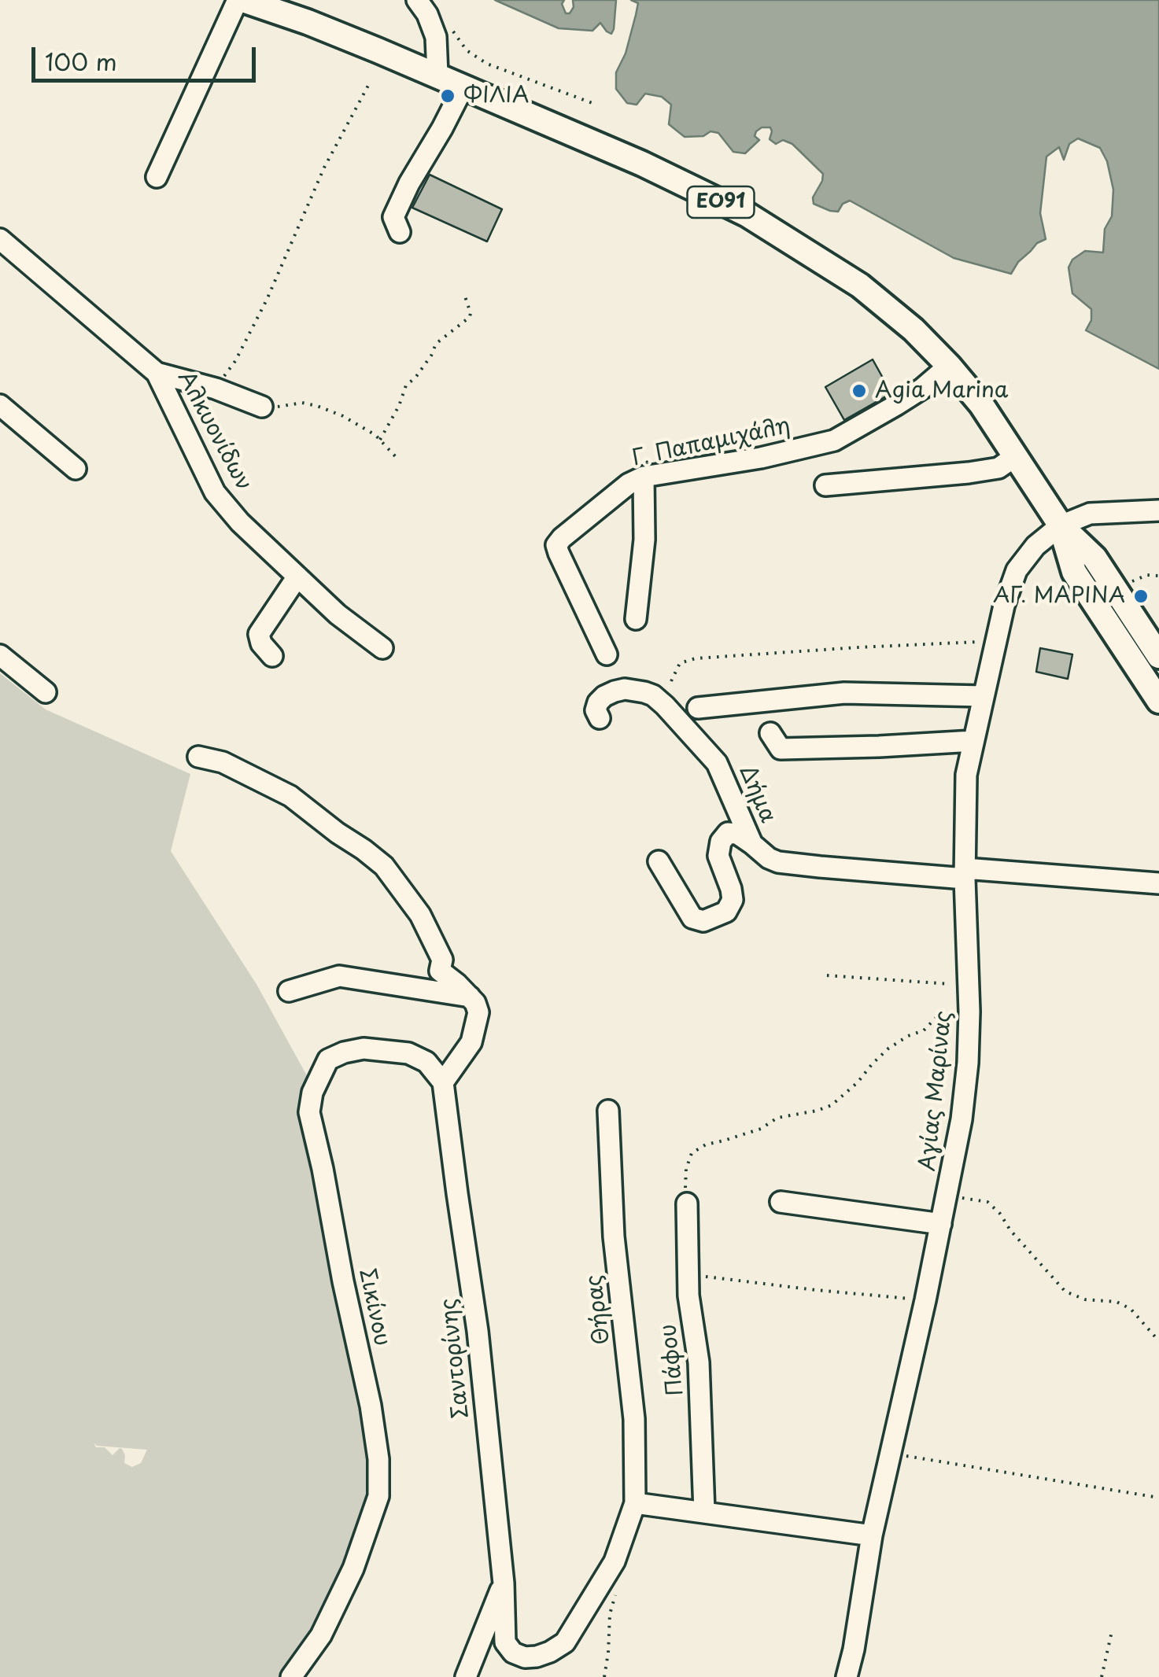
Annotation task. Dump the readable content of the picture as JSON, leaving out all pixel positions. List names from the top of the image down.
{
  "streets": {
    "main road": ["ΕΟ91"],
    "street": [
      "Αλκυονίδων",
      "Γ. Παπαμιχάλη",
      "Δήμα",
      "Αγίας Μαρίνας",
      "Σικίνου",
      "Θήρας",
      "Σαντορίνης",
      "Πάφου"
    ]
  },
  "crossings": [
    ["ΕΟ91", "Γ. Παπαμιχάλη"],
    ["ΕΟ91", "Αγίας Μαρίνας"],
    ["Δήμα", "Αγίας Μαρίνας"],
    ["Σικίνου", "Σαντορίνης"],
    ["Θήρας", "Σαντορίνης"]
  ],
  "places": ["ΦΙΛΙΑ", "Agia Marina", "ΑΓ. ΜΑΡΙΝΑ"],
  "scale_bar": "100 m"
}
